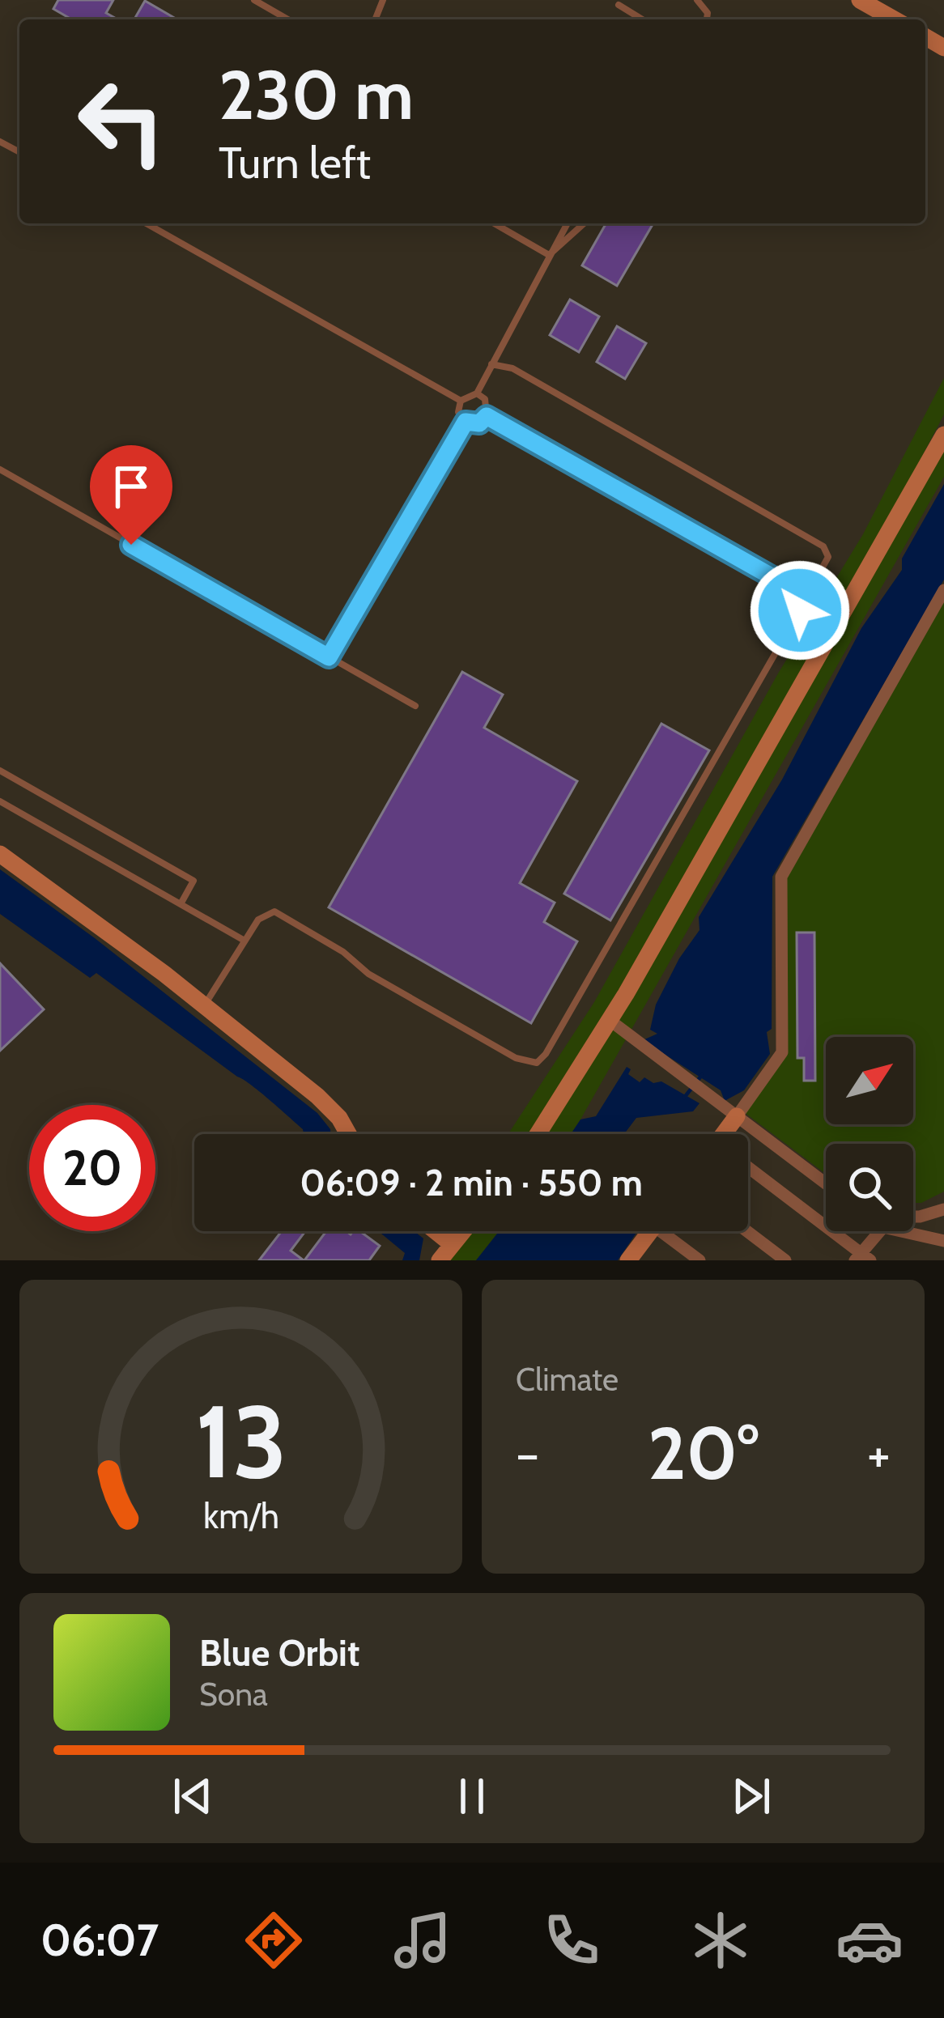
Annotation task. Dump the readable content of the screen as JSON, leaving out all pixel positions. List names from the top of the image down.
{
  "north": "top right",
  "page": {
    "turn": ["230 m", "Turn left"],
    "limit": "20",
    "trip": "06:09 · 2 min · 550 m",
    "tile": "Climate",
    "heat": ["−", "20°", "+"],
    "song": ["Blue Orbit", "Sona"],
    "tabs": "06:07",
    "gauge": ["13", "km/h"]
  }
}
